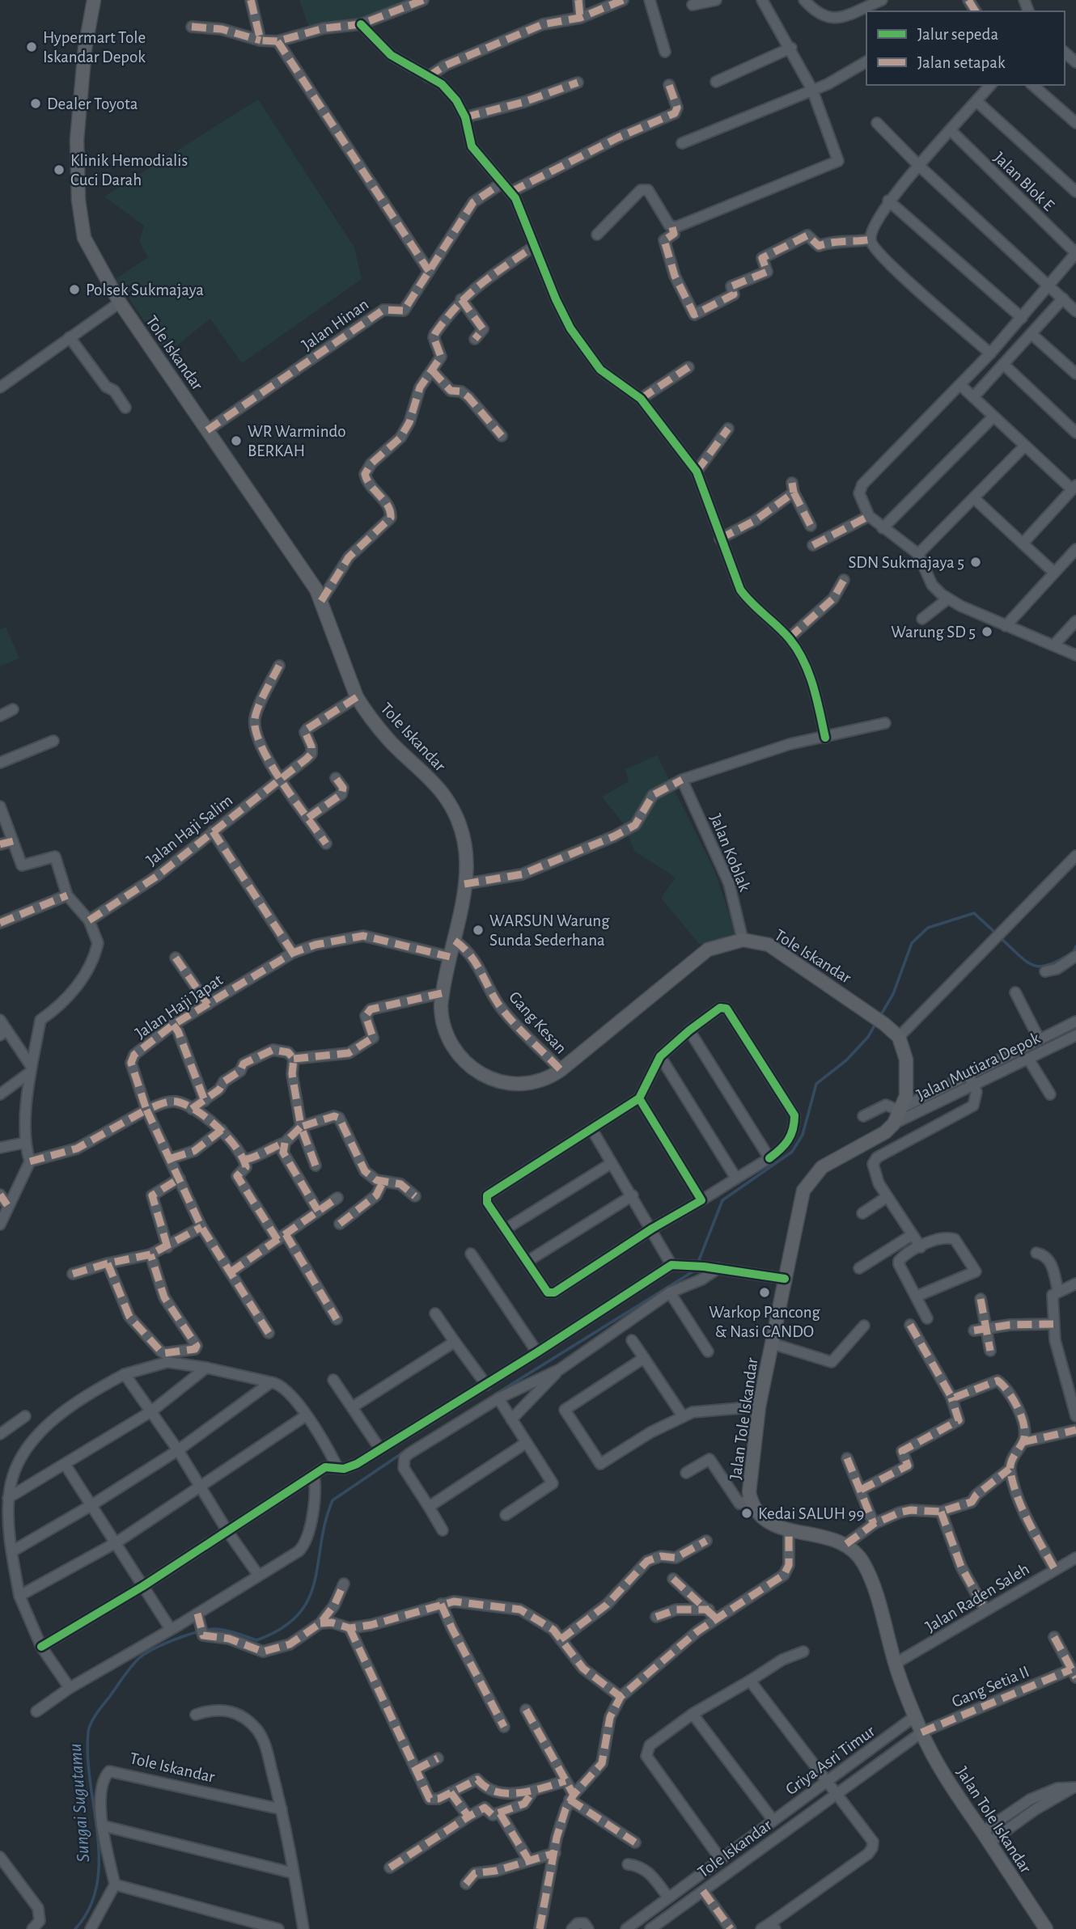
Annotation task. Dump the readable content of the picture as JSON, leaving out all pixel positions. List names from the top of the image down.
{
  "streets": {
    "main road": ["Tole Iskandar", "Jalan Tole Iskandar"],
    "street": [
      "Jalan Blok E",
      "Jalan Hinan",
      "Jalan Haji Salim",
      "Jalan Koblak",
      "Jalan Haji Japat",
      "Gang Kesan",
      "Jalan Mutiara Depok",
      "Jalan Raden Saleh",
      "Gang Setia II",
      "Griya Asri Timur"
    ]
  },
  "crossings": [
    ["Jalan Hinan", "Tole Iskandar"],
    ["Tole Iskandar", "Jalan Haji Salim"],
    ["Tole Iskandar", "Jalan Koblak"],
    ["Tole Iskandar", "Jalan Haji Japat"],
    ["Tole Iskandar", "Gang Kesan"],
    ["Tole Iskandar", "Jalan Tole Iskandar"],
    ["Tole Iskandar", "Gang Setia II"],
    ["Jalan Mutiara Depok", "Jalan Tole Iskandar"],
    ["Jalan Tole Iskandar", "Jalan Raden Saleh"],
    ["Jalan Tole Iskandar", "Gang Setia II"],
    ["Jalan Tole Iskandar", "Griya Asri Timur"]
  ],
  "water": ["Sungai Sugutamu"],
  "places": [
    "Hypermart Tole Iskandar Depok",
    "Dealer Toyota",
    "Klinik Hemodialis Cuci Darah",
    "Polsek Sukmajaya",
    "WR Warmindo BERKAH",
    "SDN Sukmajaya 5",
    "Warung SD 5",
    "WARSUN Warung Sunda Sederhana",
    "Warkop Pancong & Nasi CANDO",
    "Kedai SALUH 99"
  ],
  "legend": ["Jalur sepeda", "Jalan setapak"]
}
